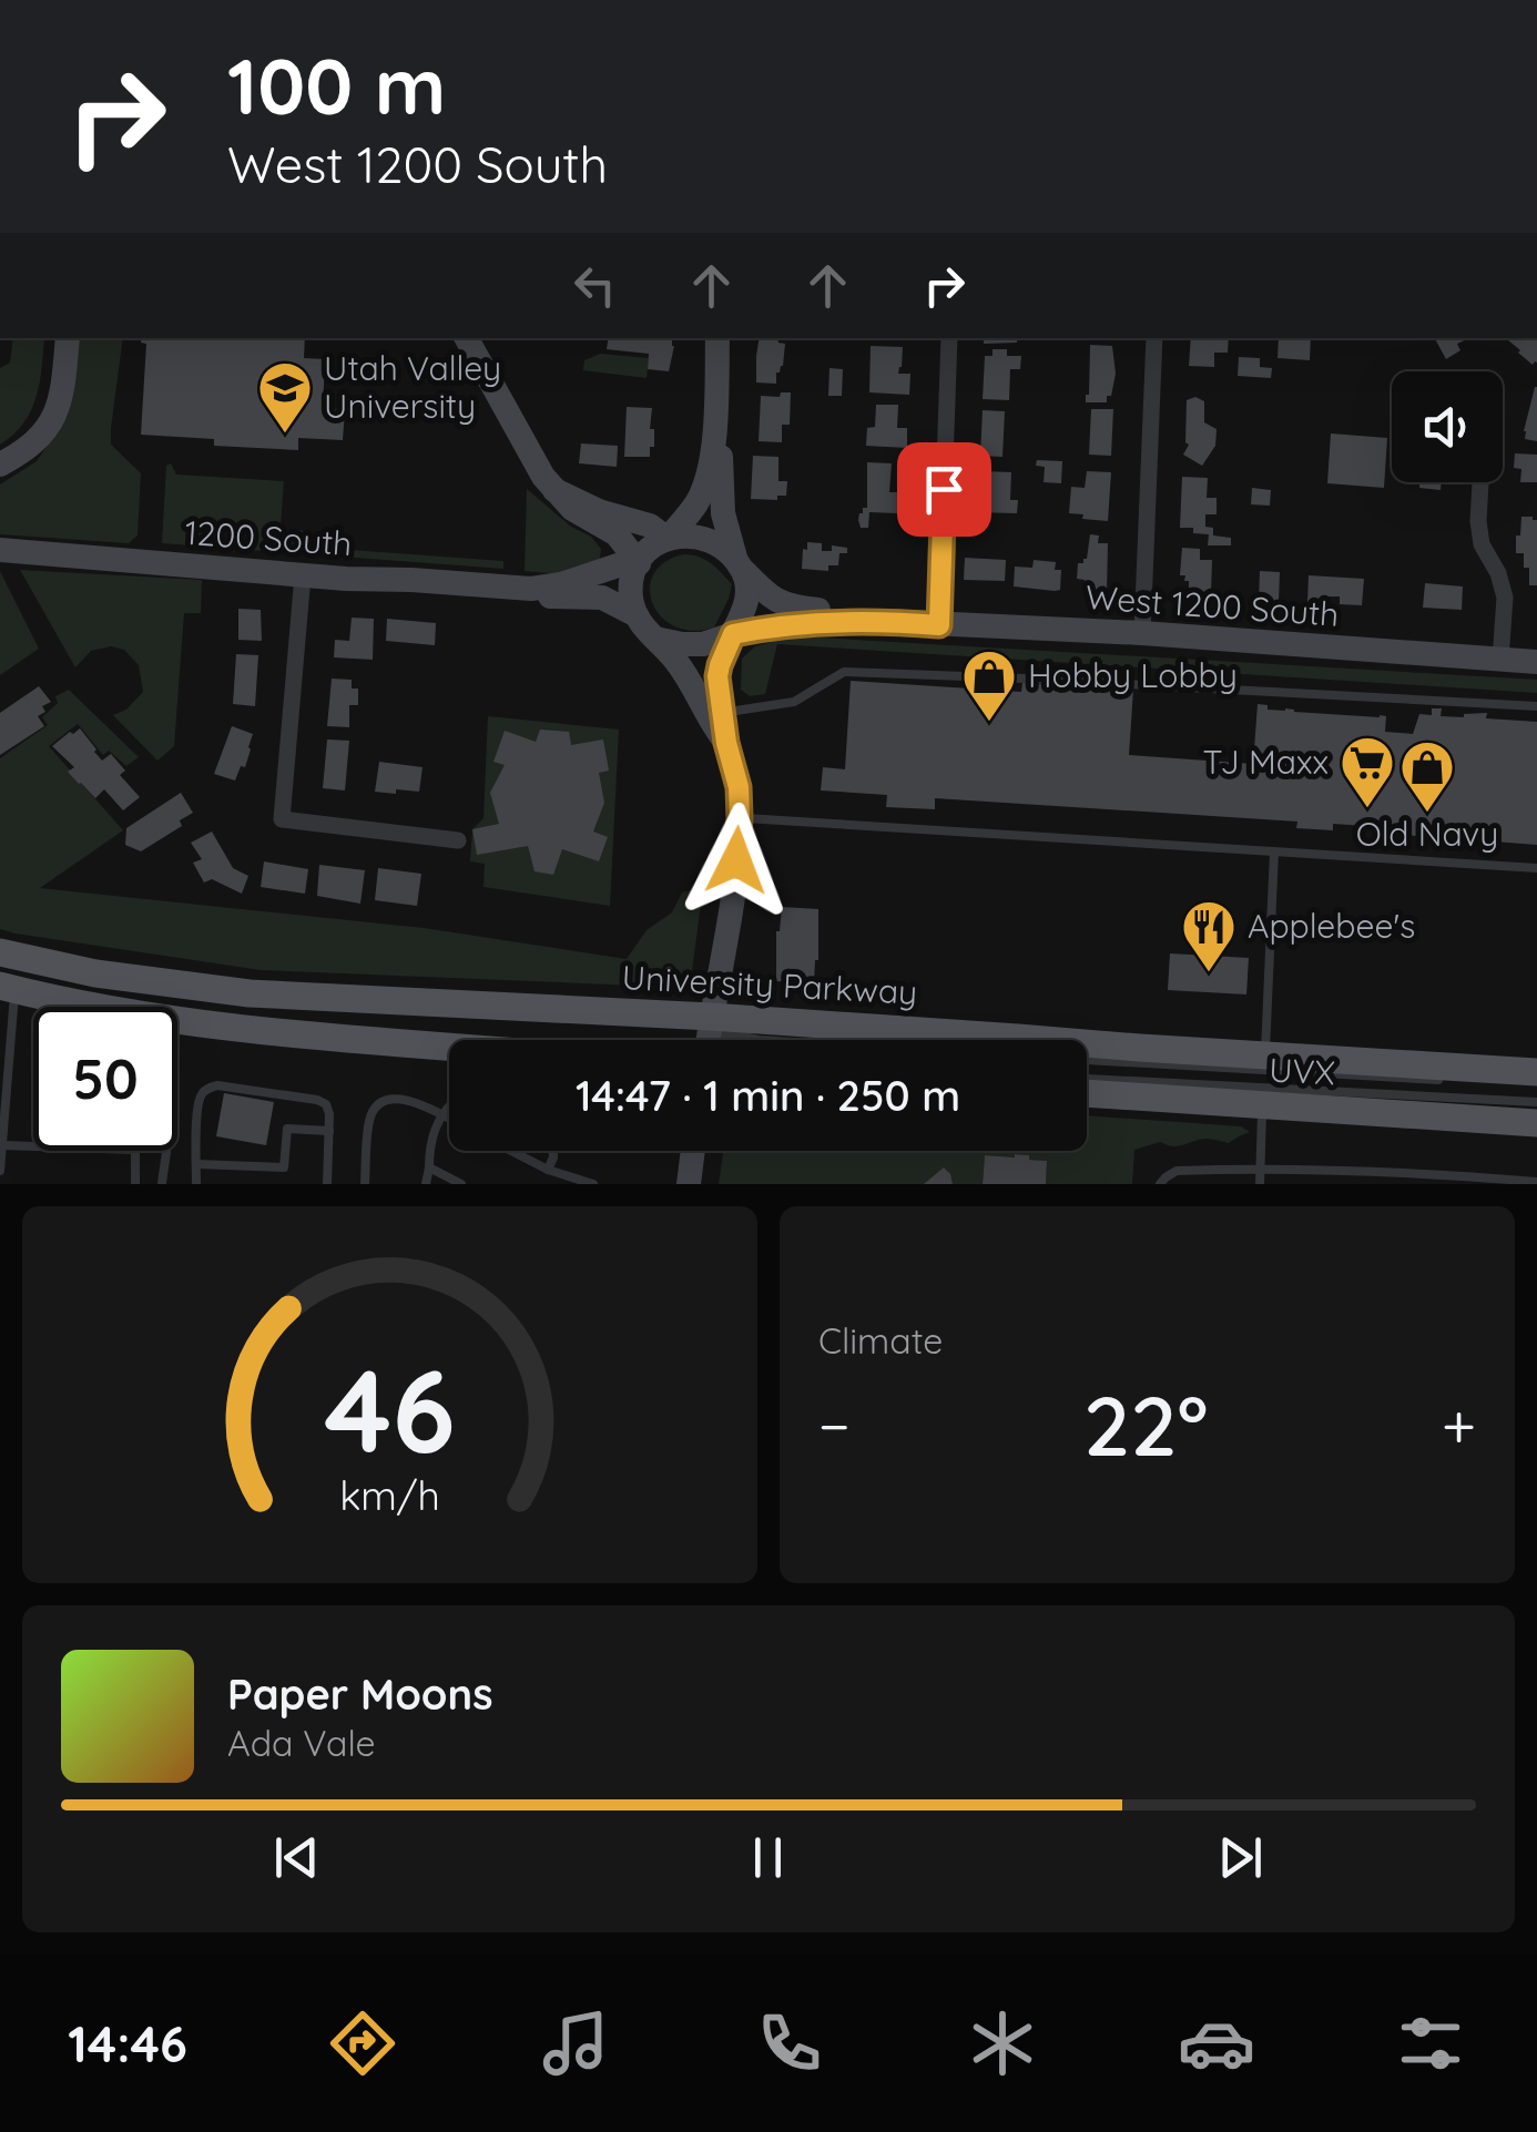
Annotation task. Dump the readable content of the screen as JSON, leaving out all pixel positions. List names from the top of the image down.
{
  "streets": {
    "main road": ["University Parkway"],
    "street": ["1200 South", "West 1200 South"],
    "lane": ["UVX"]
  },
  "crossings": [
    ["1200 South", "West 1200 South"],
    ["University Parkway", "UVX"]
  ],
  "places": {
    "school or university": ["Utah Valley University"],
    "shop": ["Hobby Lobby", "Old Navy"],
    "supermarket": ["TJ Maxx"],
    "restaurant": ["Applebee's"]
  },
  "page": {
    "turn": ["100 m", "West 1200 South"],
    "limit": "50",
    "trip": "14:47 · 1 min · 250 m",
    "tile": "Climate",
    "heat": ["−", "22°", "+"],
    "song": ["Paper Moons", "Ada Vale"],
    "tabs": "14:46",
    "gauge": ["46", "km/h"]
  }
}
